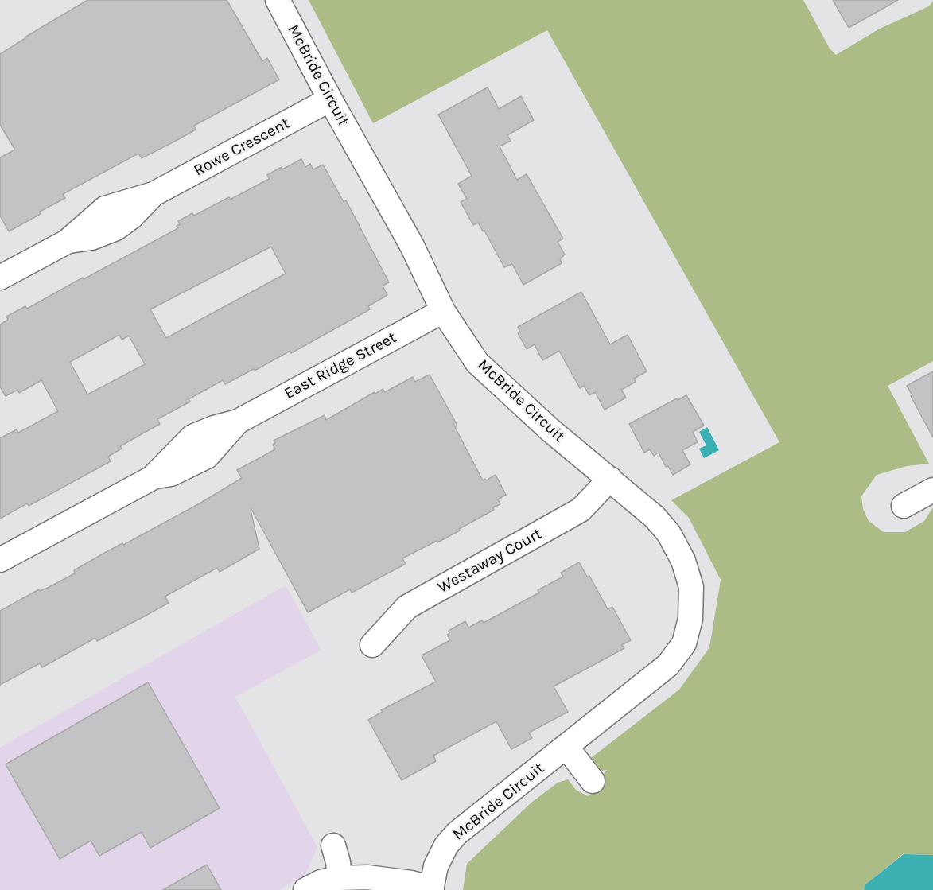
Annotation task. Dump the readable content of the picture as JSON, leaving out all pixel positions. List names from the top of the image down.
{
  "streets": {
    "street": [
      "McBride Circuit",
      "Rowe Crescent",
      "East Ridge Street",
      "Westaway Court"
    ]
  },
  "crossings": [
    ["McBride Circuit", "Rowe Crescent"],
    ["McBride Circuit", "East Ridge Street"],
    ["McBride Circuit", "Westaway Court"]
  ]
}
